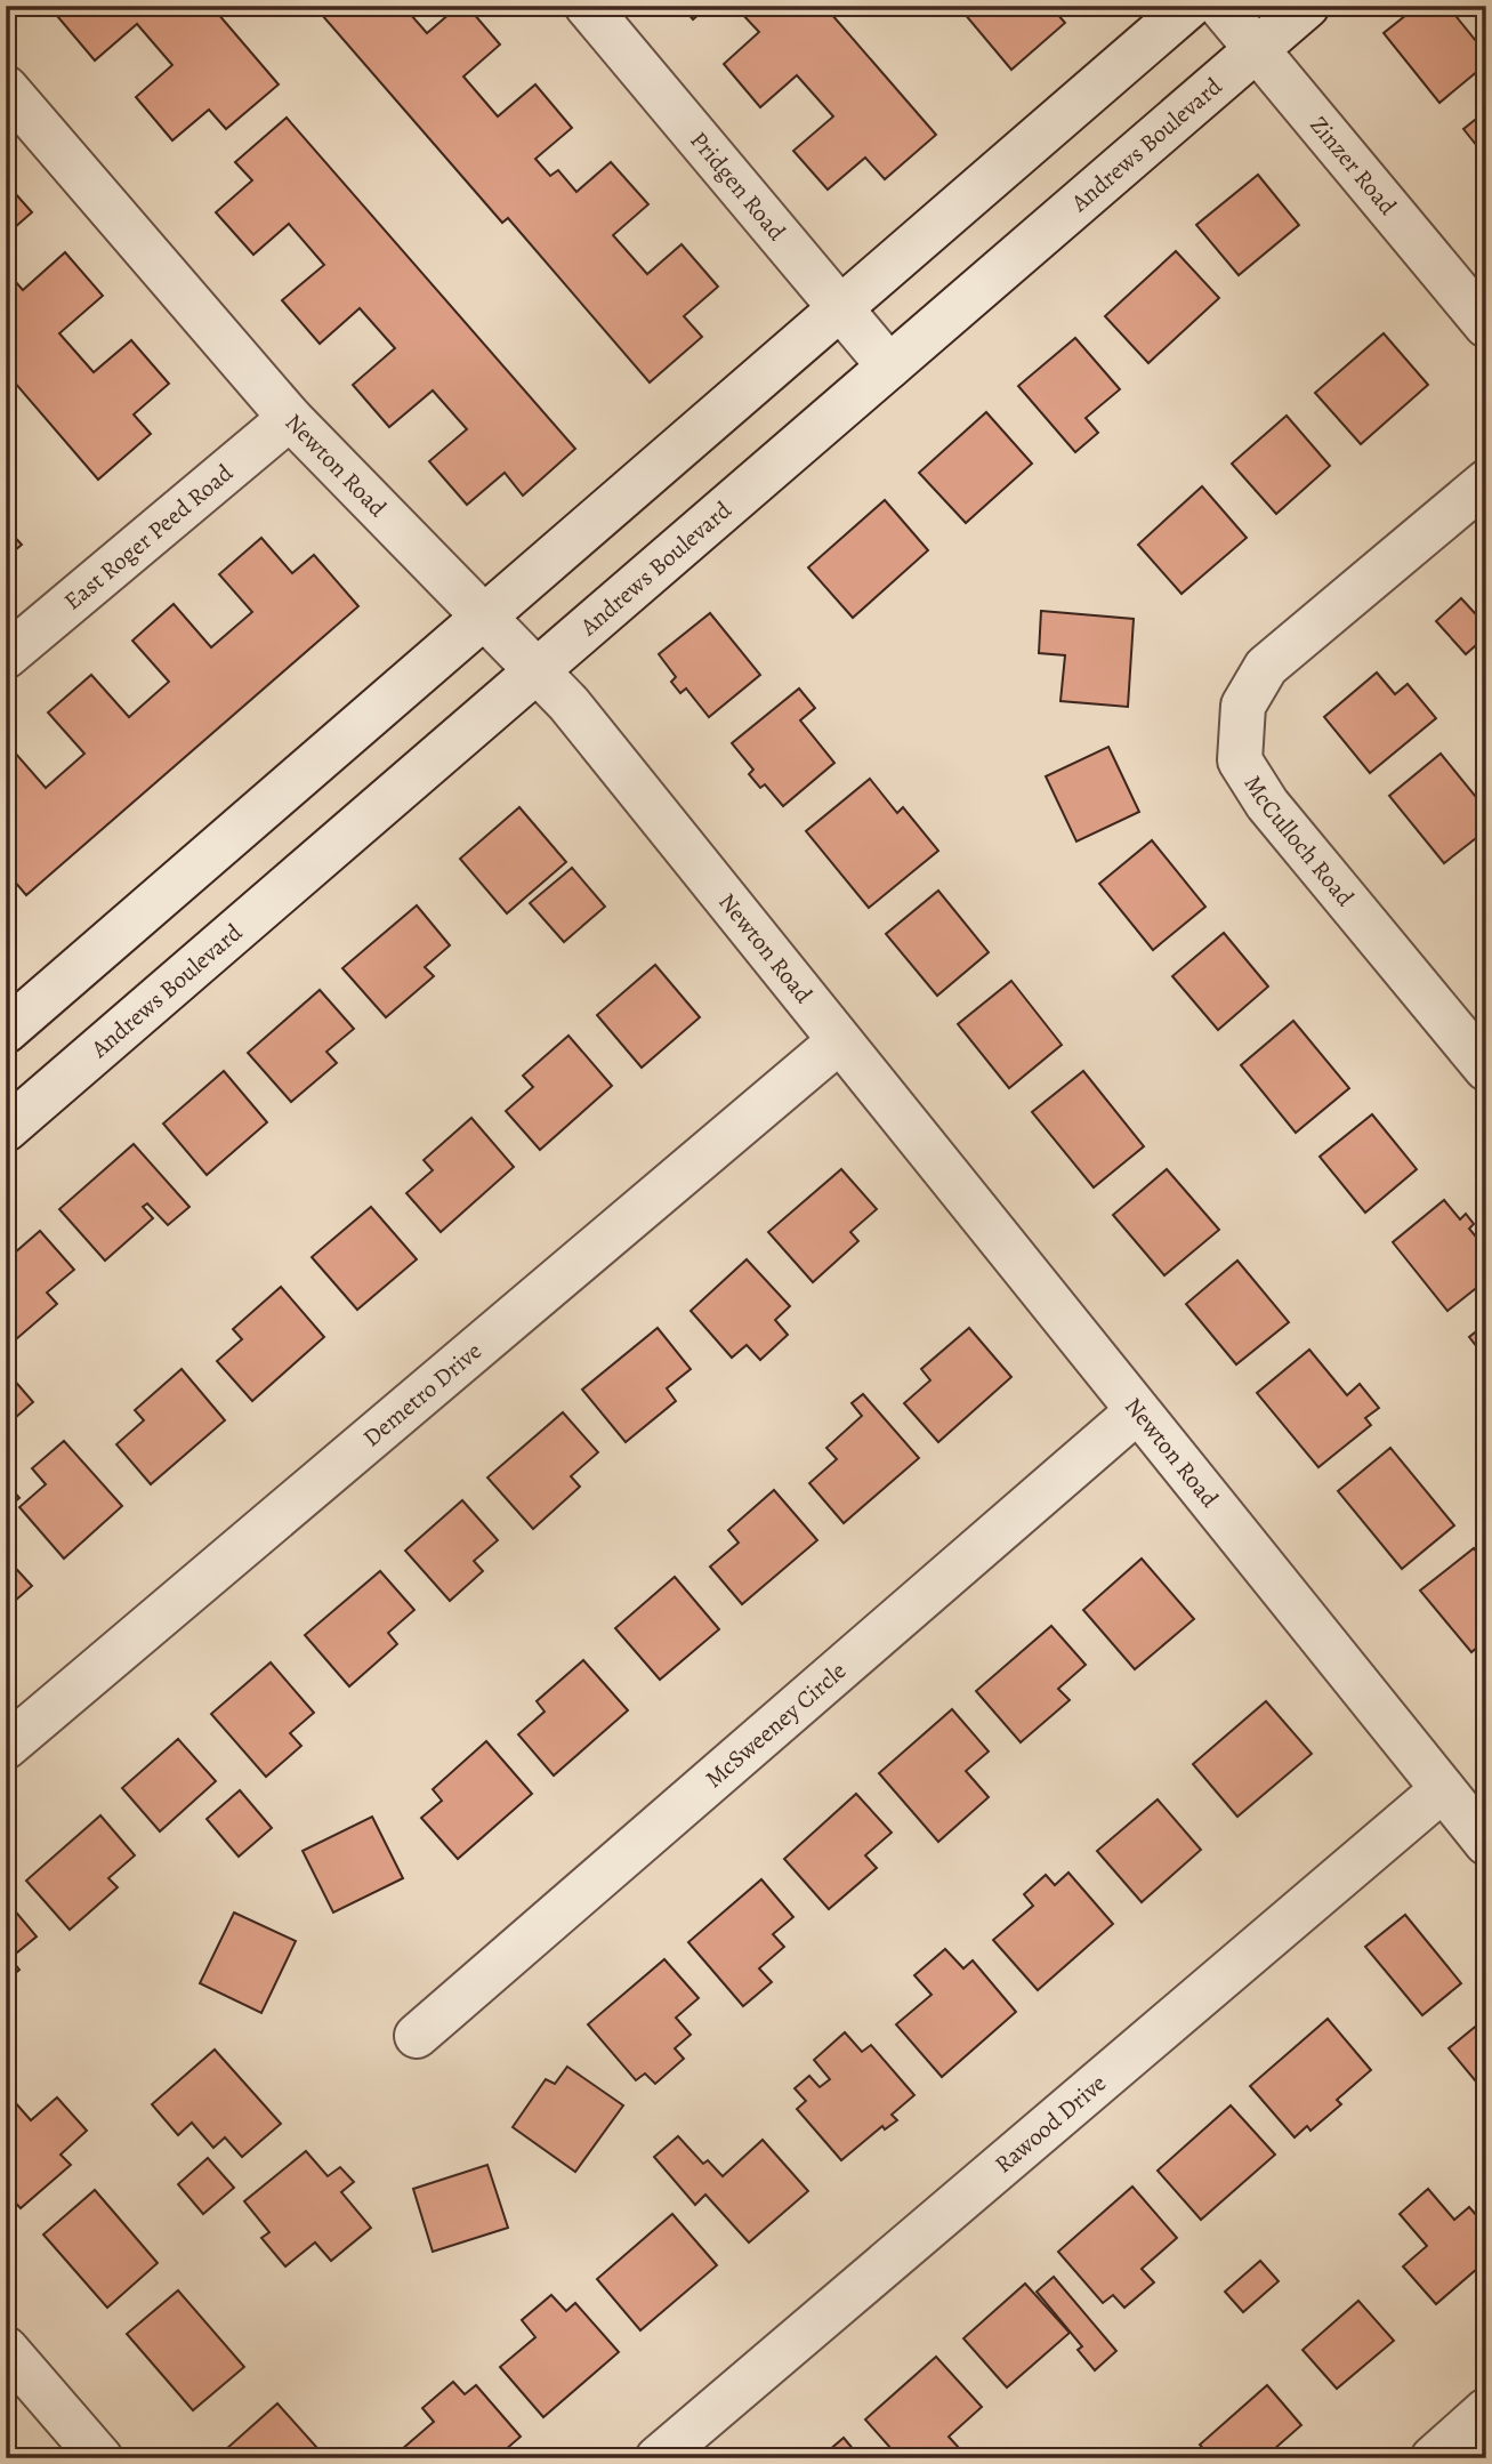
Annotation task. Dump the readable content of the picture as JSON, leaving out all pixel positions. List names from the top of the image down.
{
  "streets": {
    "street": [
      "Andrews Boulevard",
      "Zinzer Road",
      "Pridgen Road",
      "Newton Road",
      "East Roger Peed Road",
      "McCulloch Road",
      "Demetro Drive",
      "McSweeney Circle",
      "Rawood Drive"
    ]
  },
  "crossings": [
    ["Andrews Boulevard", "Zinzer Road"],
    ["Andrews Boulevard", "Pridgen Road"],
    ["Andrews Boulevard", "Newton Road"],
    ["Newton Road", "East Roger Peed Road"],
    ["Newton Road", "Demetro Drive"],
    ["Newton Road", "McSweeney Circle"],
    ["Newton Road", "Rawood Drive"]
  ]
}
